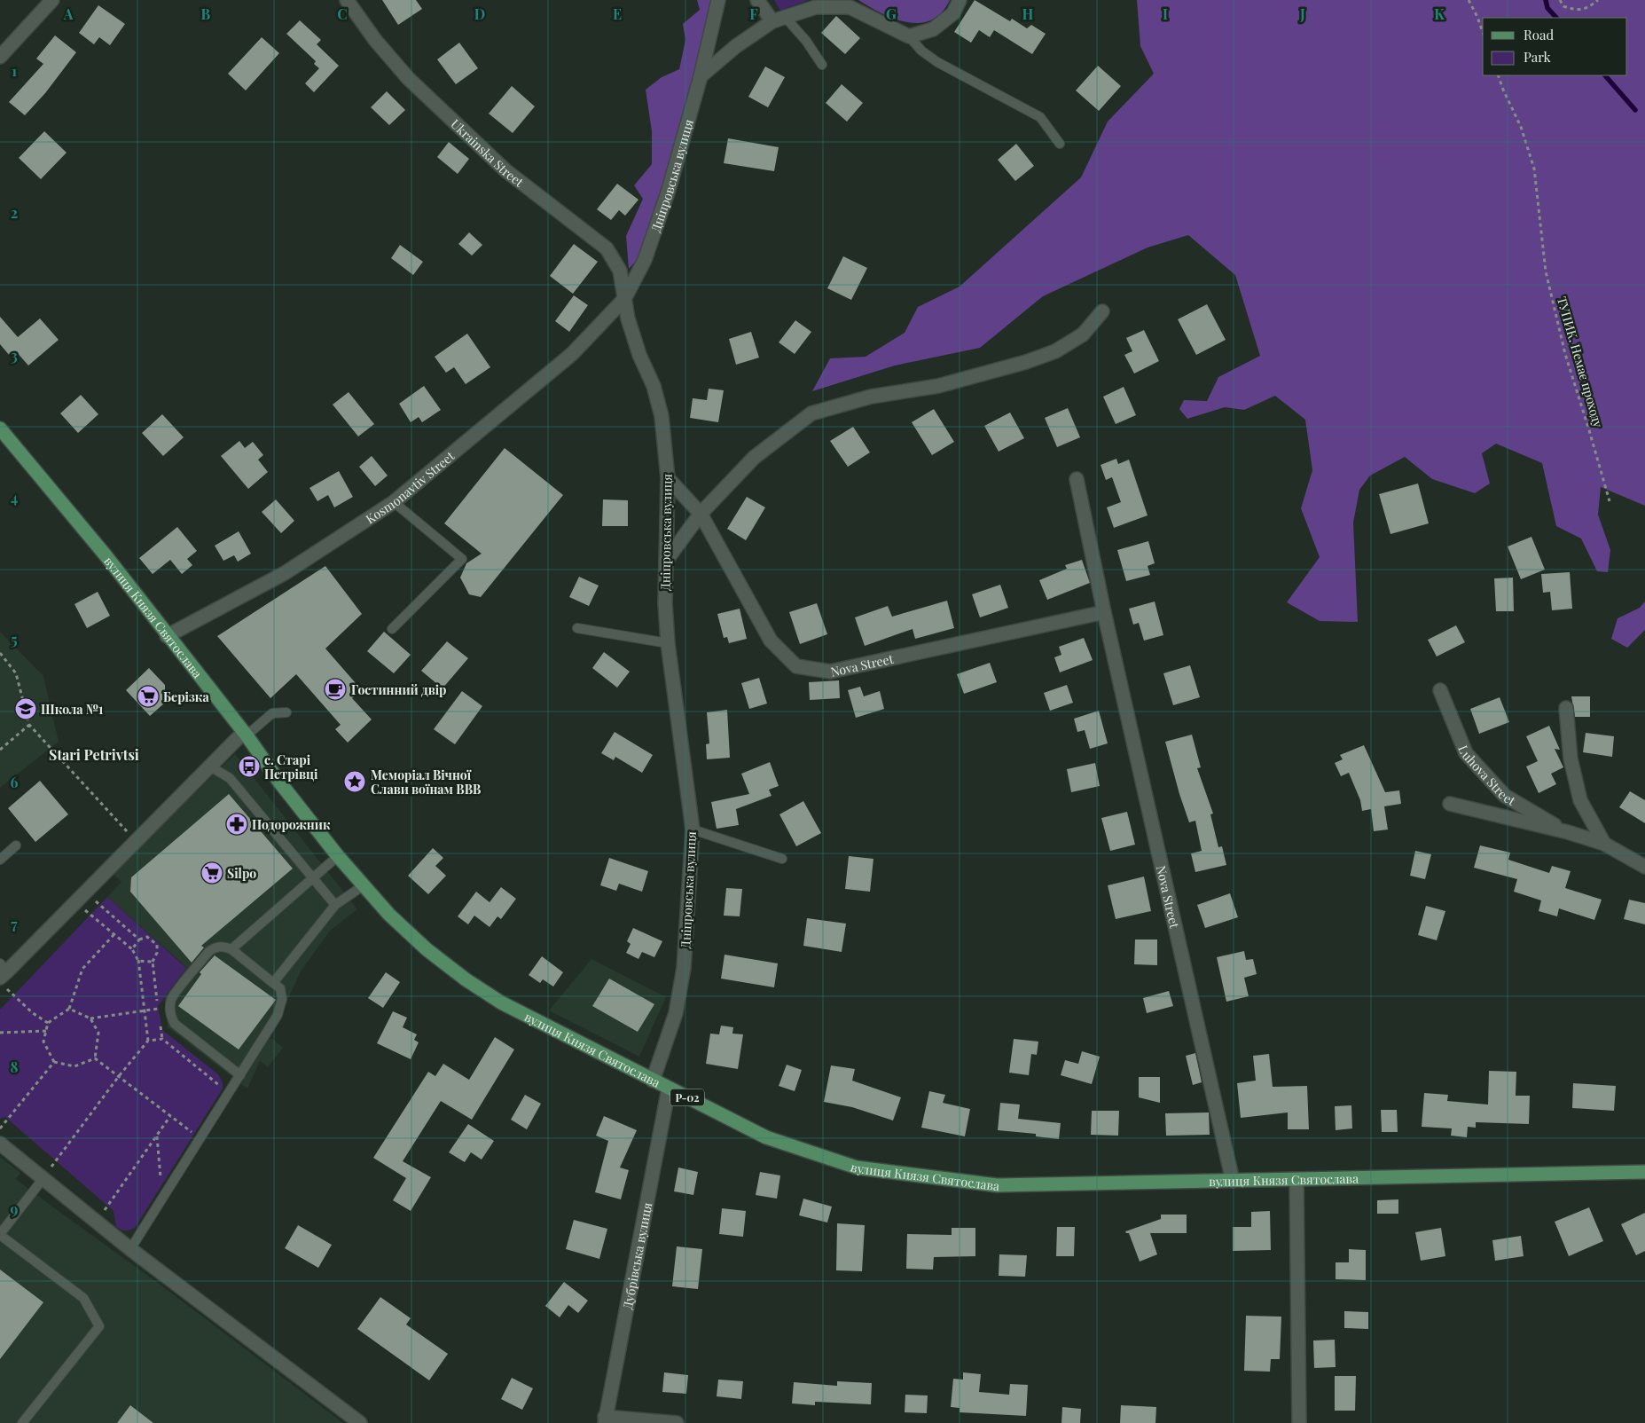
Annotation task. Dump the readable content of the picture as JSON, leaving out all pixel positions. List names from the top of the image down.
{
  "streets": {
    "main road": ["вулиця Князя Святослава", "Р-02"],
    "street": [
      "Ukrainska Street",
      "Дніпровська вулиця",
      "Kosmonavtiv Street",
      "Nova Street",
      "Luhova Street",
      "Дубрівська вулиця"
    ],
    "path": ["ТУПИК. Немає проходу"]
  },
  "crossings": [
    ["Ukrainska Street", "Дніпровська вулиця"],
    ["Ukrainska Street", "Kosmonavtiv Street"],
    ["Дніпровська вулиця", "Kosmonavtiv Street"],
    ["Дніпровська вулиця", "вулиця Князя Святослава"],
    ["Дніпровська вулиця", "Nova Street"],
    ["Kosmonavtiv Street", "вулиця Князя Святослава"],
    ["вулиця Князя Святослава", "Nova Street"],
    ["вулиця Князя Святослава", "Дубрівська вулиця"]
  ],
  "districts": ["Stari Petrivtsi"],
  "places": {
    "cafe": ["Гостинний двір"],
    "supermarket": ["Берізка", "Silpo"],
    "school or university": ["Школа №1"],
    "bus stop": ["с. Старі Петрівці"],
    "place": ["Меморіал Вічної Слави воїнам ВВВ"],
    "pharmacy": ["Подорожник"]
  },
  "legend": ["Road", "Park"],
  "grid": {
    "columns": [
      "A",
      "B",
      "C",
      "D",
      "E",
      "F",
      "G",
      "H",
      "I",
      "J",
      "K"
    ],
    "rows": [
      "1",
      "2",
      "3",
      "4",
      "5",
      "6",
      "7",
      "8",
      "9"
    ]
  }
}
